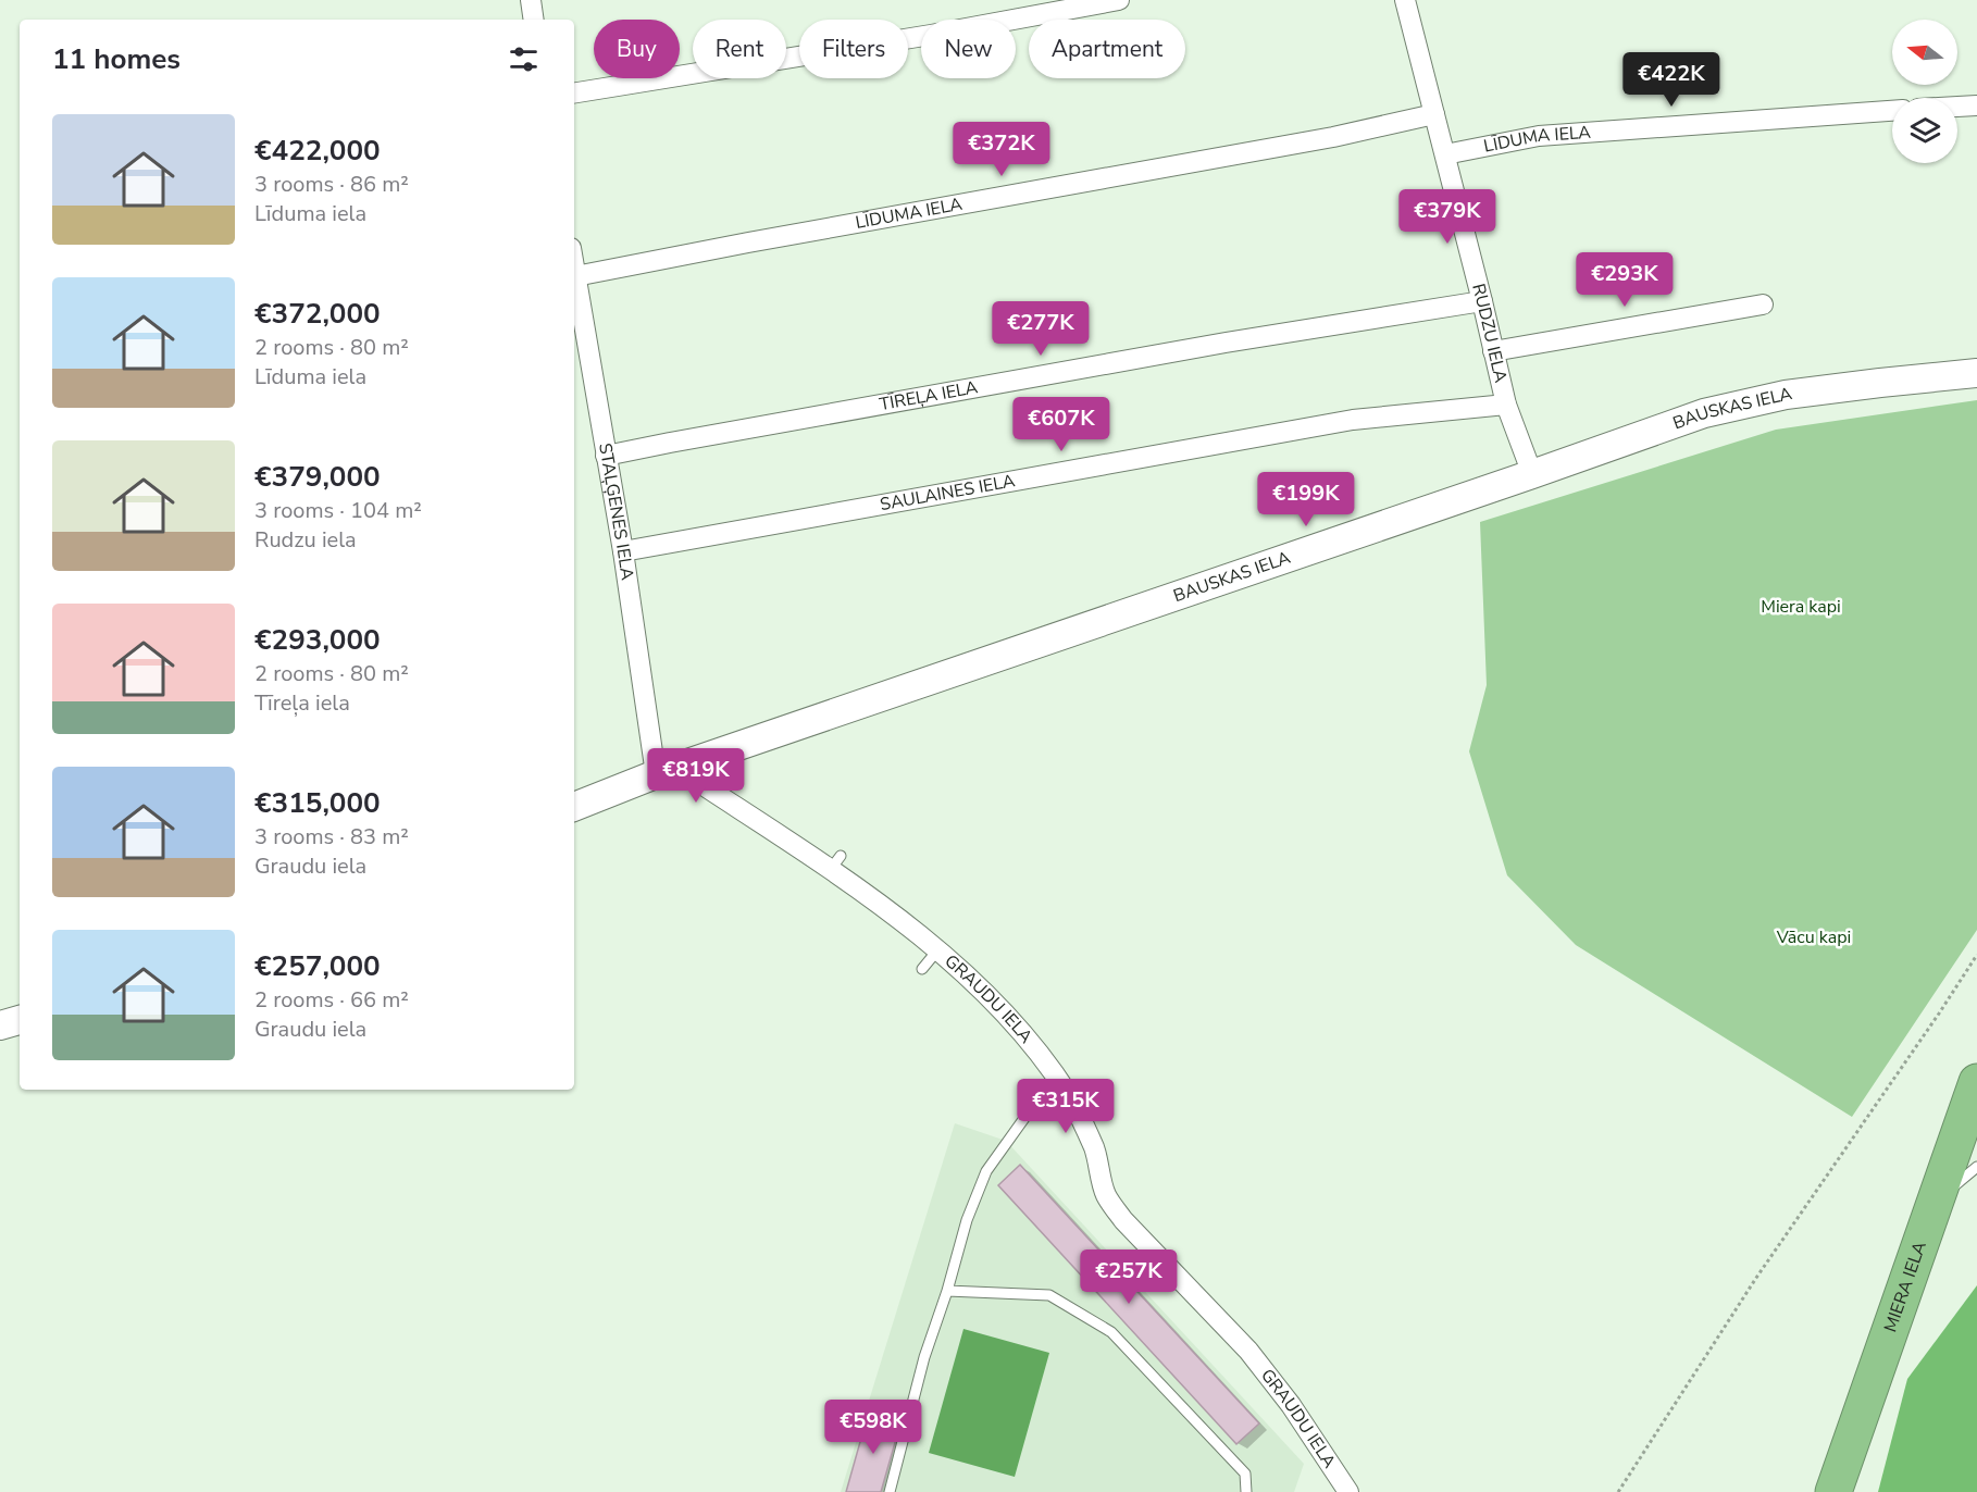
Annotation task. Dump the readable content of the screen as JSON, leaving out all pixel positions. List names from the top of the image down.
{
  "streets": {
    "highway": ["MIERA IELA"],
    "street": [
      "LĪDUMA IELA",
      "RUDZU IELA",
      "TĪREĻA IELA",
      "BAUSKAS IELA",
      "SAULAINES IELA",
      "STAĻĢENES IELA",
      "GRAUDU IELA"
    ]
  },
  "crossings": [
    ["LĪDUMA IELA", "RUDZU IELA"],
    ["LĪDUMA IELA", "STAĻĢENES IELA"],
    ["RUDZU IELA", "TĪREĻA IELA"],
    ["RUDZU IELA", "BAUSKAS IELA"],
    ["RUDZU IELA", "SAULAINES IELA"],
    ["TĪREĻA IELA", "STAĻĢENES IELA"],
    ["BAUSKAS IELA", "STAĻĢENES IELA"],
    ["BAUSKAS IELA", "GRAUDU IELA"],
    ["SAULAINES IELA", "STAĻĢENES IELA"]
  ],
  "parks": ["Miera kapi", "Vācu kapi"],
  "north": "left",
  "page": {
    "chip": [
      "Buy",
      "Rent",
      "Filters",
      "New",
      "Apartment"
    ],
    "heading": "11 homes",
    "price": [
      "€422K",
      "€372K",
      "€379K",
      "€293K",
      "€277K",
      "€607K",
      "€199K",
      "€819K",
      "€315K",
      "€257K",
      "€598K"
    ],
    "list": [
      {
        "name": "€422,000",
        "note": "3 rooms · 86 m² · Līduma iela"
      },
      {
        "name": "€372,000",
        "note": "2 rooms · 80 m² · Līduma iela"
      },
      {
        "name": "€379,000",
        "note": "3 rooms · 104 m² · Rudzu iela"
      },
      {
        "name": "€293,000",
        "note": "2 rooms · 80 m² · Tīreļa iela"
      },
      {
        "name": "€315,000",
        "note": "3 rooms · 83 m² · Graudu iela"
      },
      {
        "name": "€257,000",
        "note": "2 rooms · 66 m² · Graudu iela"
      }
    ]
  }
}
